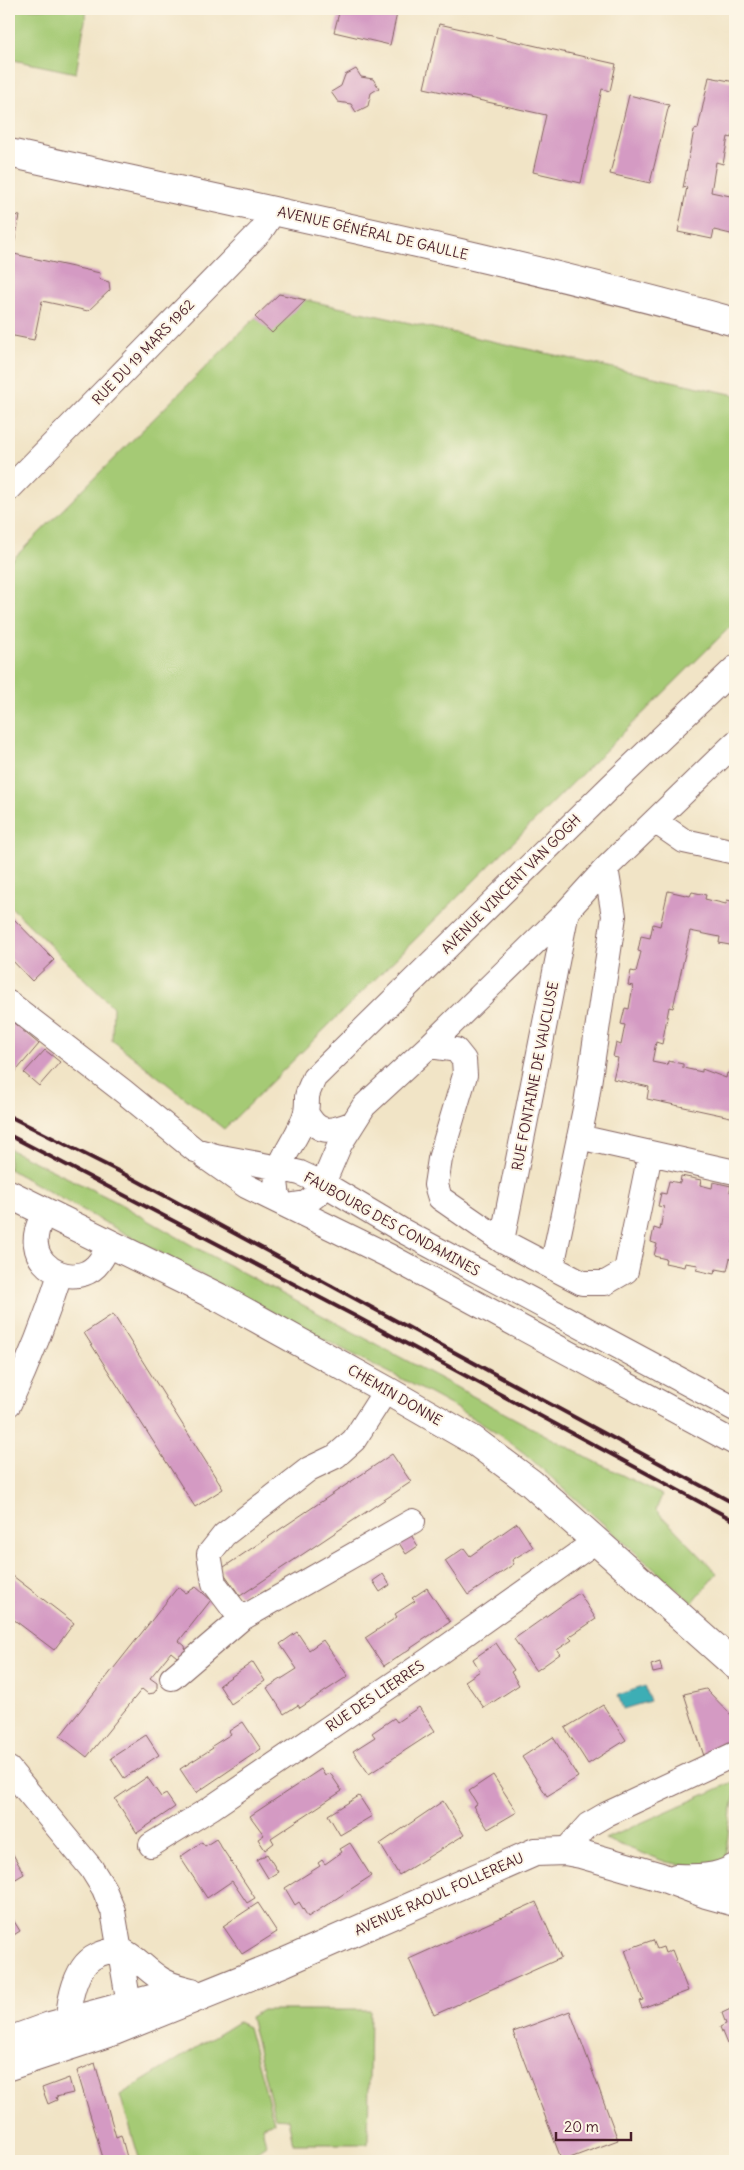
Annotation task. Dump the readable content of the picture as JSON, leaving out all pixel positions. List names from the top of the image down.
{
  "streets": {
    "street": [
      "AVENUE GÉNÉRAL DE GAULLE",
      "RUE DU 19 MARS 1962",
      "AVENUE VINCENT VAN GOGH",
      "RUE FONTAINE DE VAUCLUSE",
      "FAUBOURG DES CONDAMINES",
      "CHEMIN DONNE",
      "RUE DES LIERRES",
      "AVENUE RAOUL FOLLEREAU"
    ]
  },
  "crossings": [
    ["AVENUE GÉNÉRAL DE GAULLE", "RUE DU 19 MARS 1962"],
    ["AVENUE VINCENT VAN GOGH", "FAUBOURG DES CONDAMINES"],
    ["CHEMIN DONNE", "RUE DES LIERRES"]
  ],
  "scale_bar": "20 m"
}
